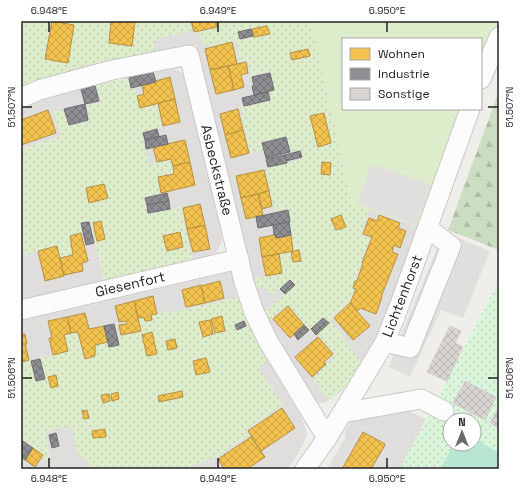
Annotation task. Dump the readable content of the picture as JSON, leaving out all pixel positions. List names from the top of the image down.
{
  "streets": {
    "street": ["Asbeckstraße", "Giesenfort", "Lichtenhorst"]
  },
  "crossings": [
    ["Asbeckstraße", "Giesenfort"],
    ["Asbeckstraße", "Lichtenhorst"]
  ],
  "legend": ["Wohnen", "Industrie", "Sonstige"],
  "north": "top",
  "coordinates": [
    "6.948°E",
    "6.949°E",
    "6.950°E",
    "51.507°N",
    "51.506°N"
  ]
}
